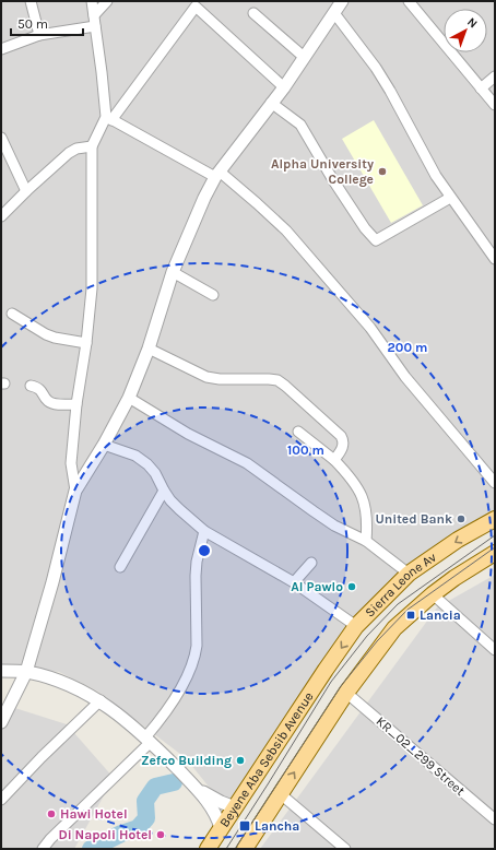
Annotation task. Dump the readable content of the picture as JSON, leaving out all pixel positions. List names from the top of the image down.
{
  "streets": {
    "main road": ["Sierra Leone Av", "Beyene Aba Sebsib Avenue"],
    "street": ["KR_02_299 Street"]
  },
  "crossings": [
    ["Sierra Leone Av", "KR_02_299 Street"],
    ["Sierra Leone Av", "Beyene Aba Sebsib Avenue"]
  ],
  "places": {
    "other": [
      "Alpha University College",
      "United Bank",
      "Al Pawlo",
      "Zefco Building",
      "Hawi Hotel",
      "Di Napoli Hotel"
    ],
    "transit": ["Lancia", "Lancha"]
  },
  "scale_bar": "50 m",
  "north": "top right",
  "rings": ["200 m", "100 m"]
}
